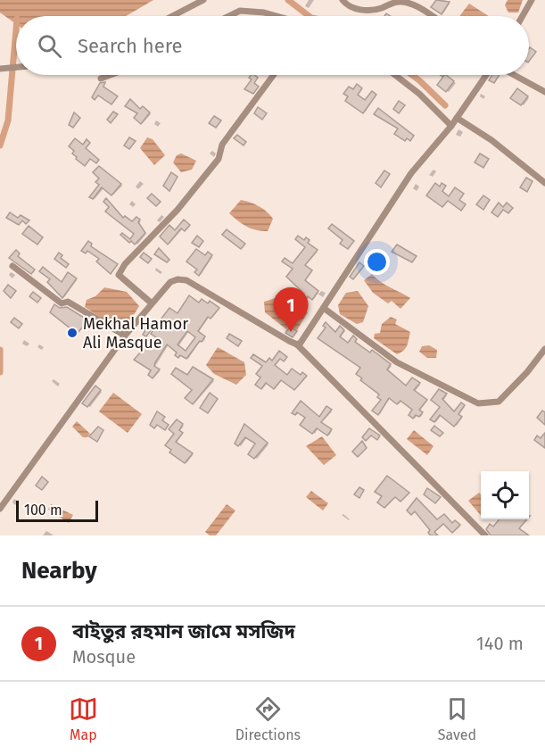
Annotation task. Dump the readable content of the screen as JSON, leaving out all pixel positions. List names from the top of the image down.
{
  "places": ["Mekhal Hamor Ali Masque"],
  "scale_bar": "100 m",
  "page": {
    "search": "Search here",
    "pins": "1",
    "scale": "100 m",
    "heading": "Nearby",
    "list": [
      {
        "mark": "1",
        "name": "বাইতুর রহমান জা‌মে মস‌জিদ",
        "note": "Mosque",
        "value": "140 m"
      }
    ],
    "nav": ["Map", "Directions", "Saved"]
  }
}
